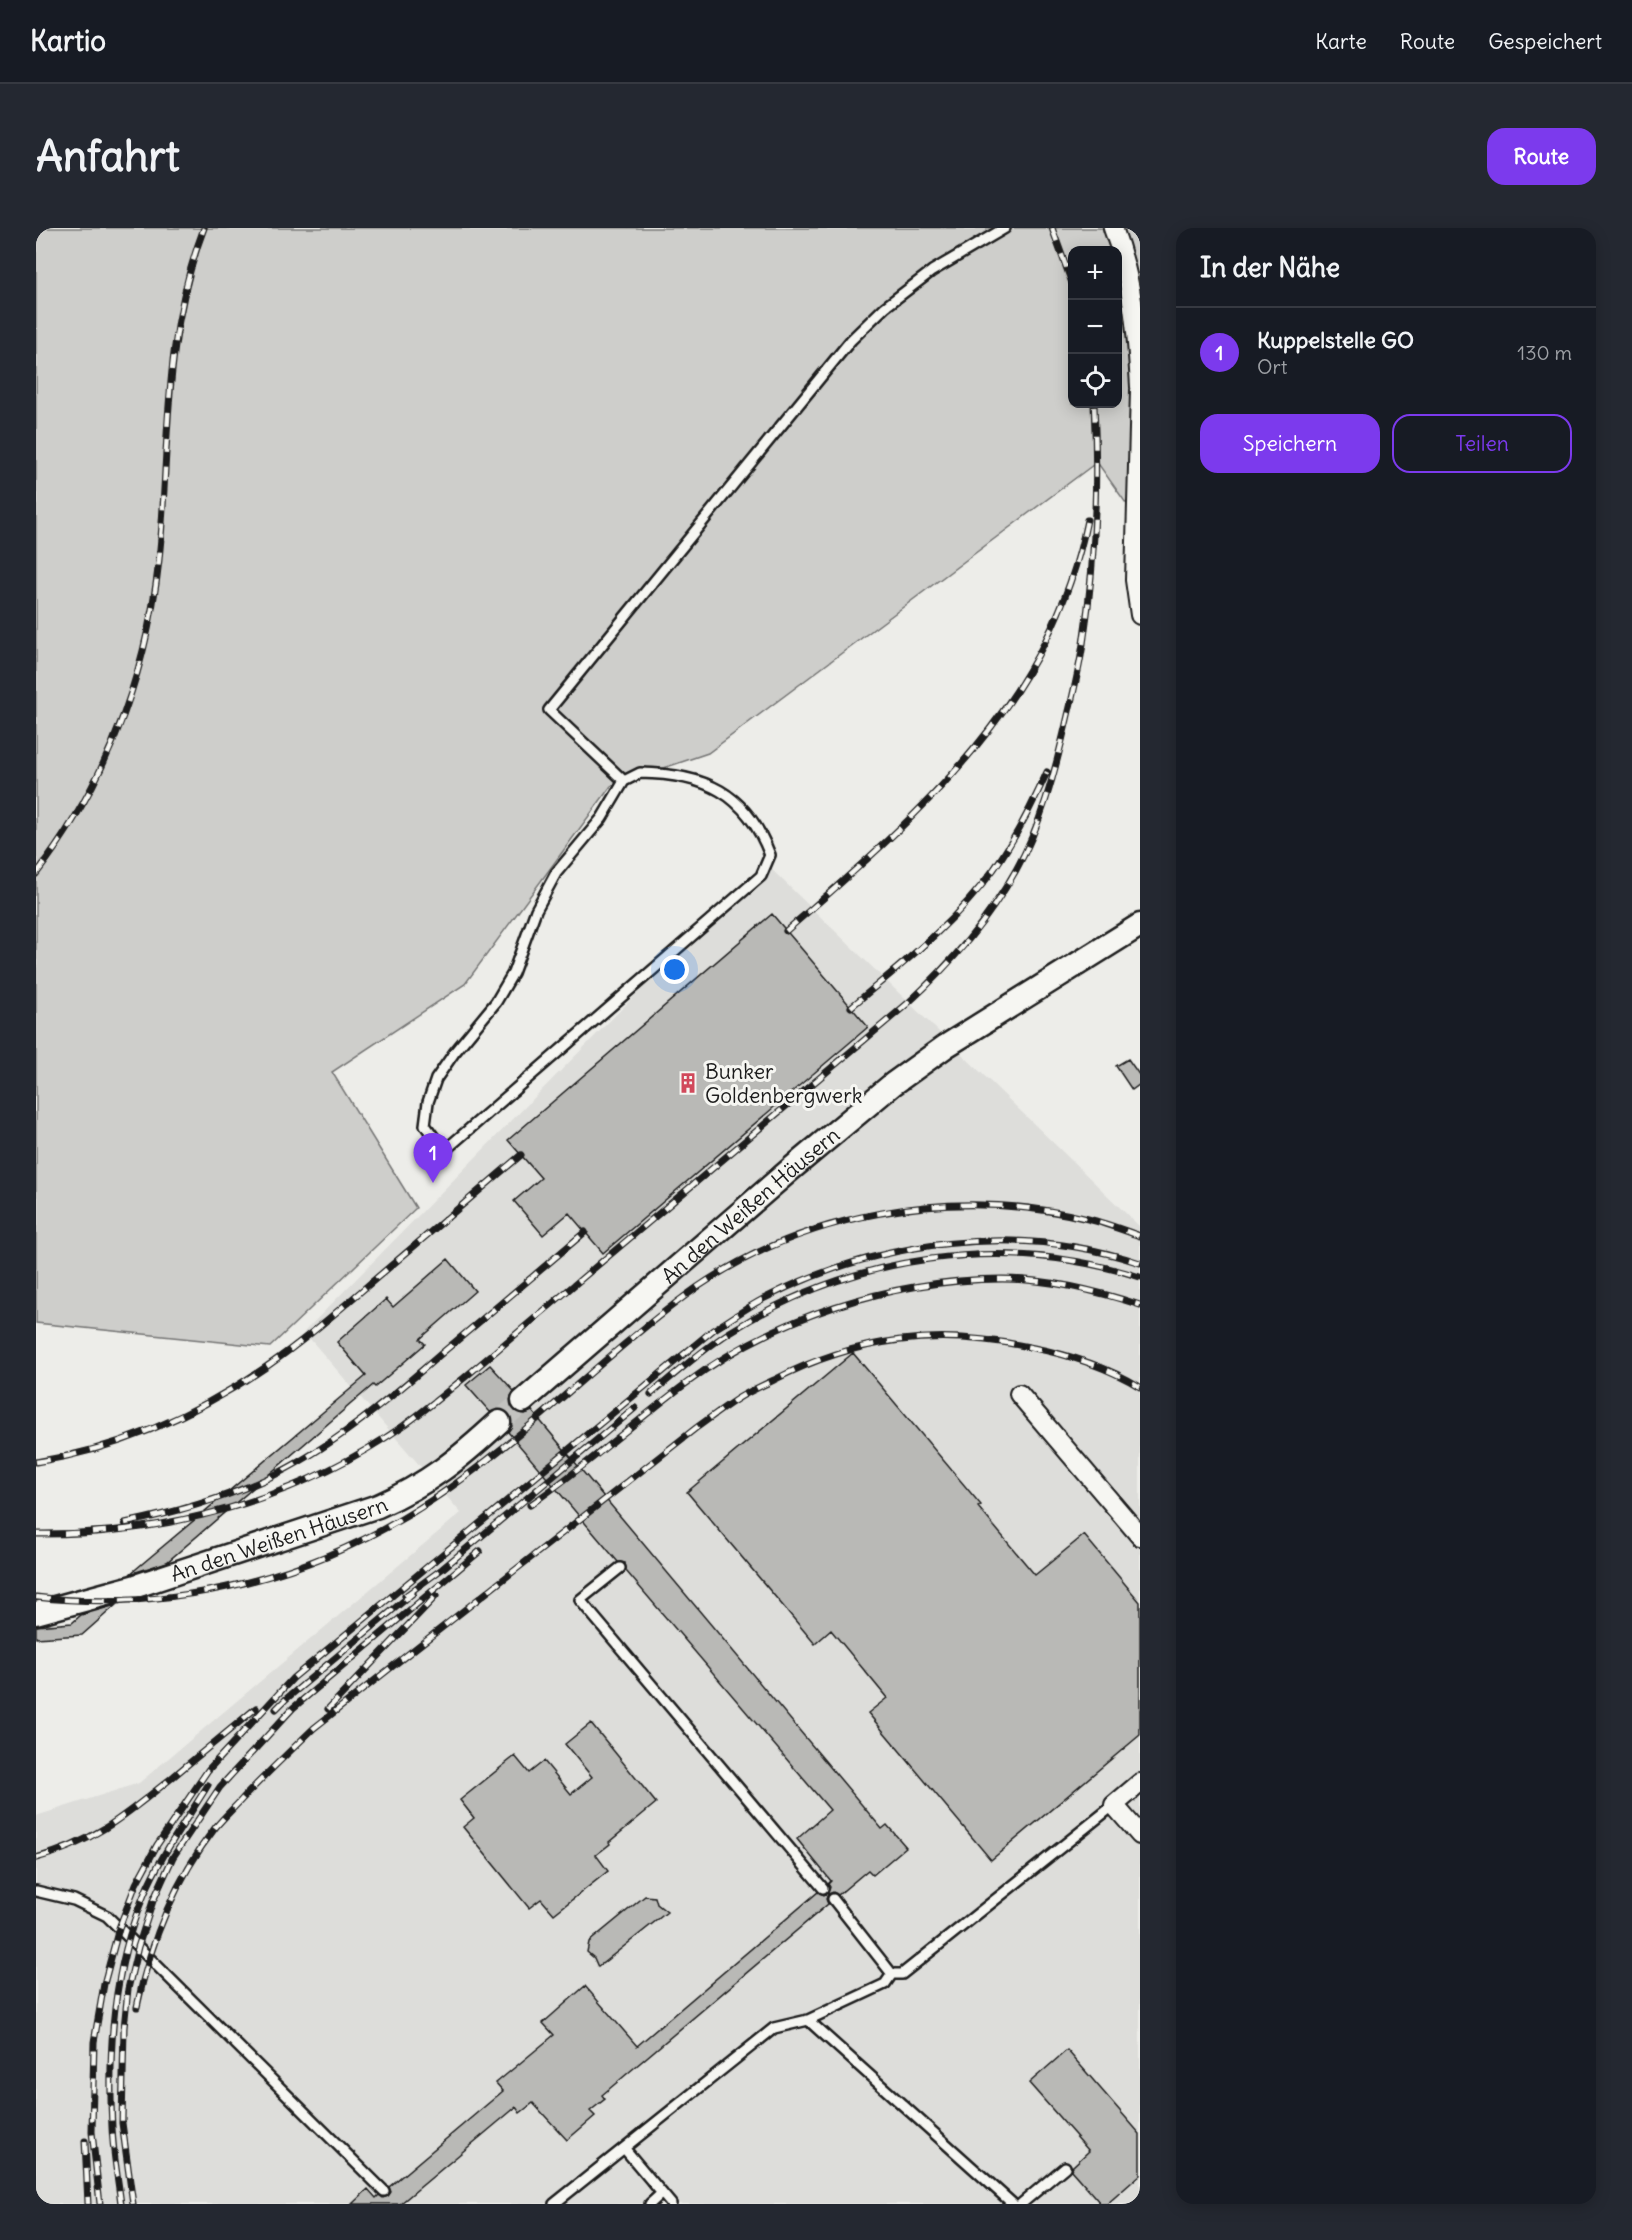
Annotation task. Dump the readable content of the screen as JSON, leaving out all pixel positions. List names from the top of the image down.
{
  "streets": {
    "street": ["An den Weißen Häusern"]
  },
  "places": {
    "building": ["Bunker Goldenbergwerk"]
  },
  "page": {
    "header": "Kartio",
    "nav": ["Karte", "Route", "Gespeichert"],
    "buttons": [
      "Route",
      ["Speichern", "Teilen"]
    ],
    "title": "Anfahrt",
    "heading": "In der Nähe",
    "map_buttons": ["+", "−"],
    "list": [
      {
        "mark": "1",
        "name": "Kuppelstelle GO",
        "note": "Ort",
        "value": "130 m"
      }
    ],
    "pins": "1"
  }
}
